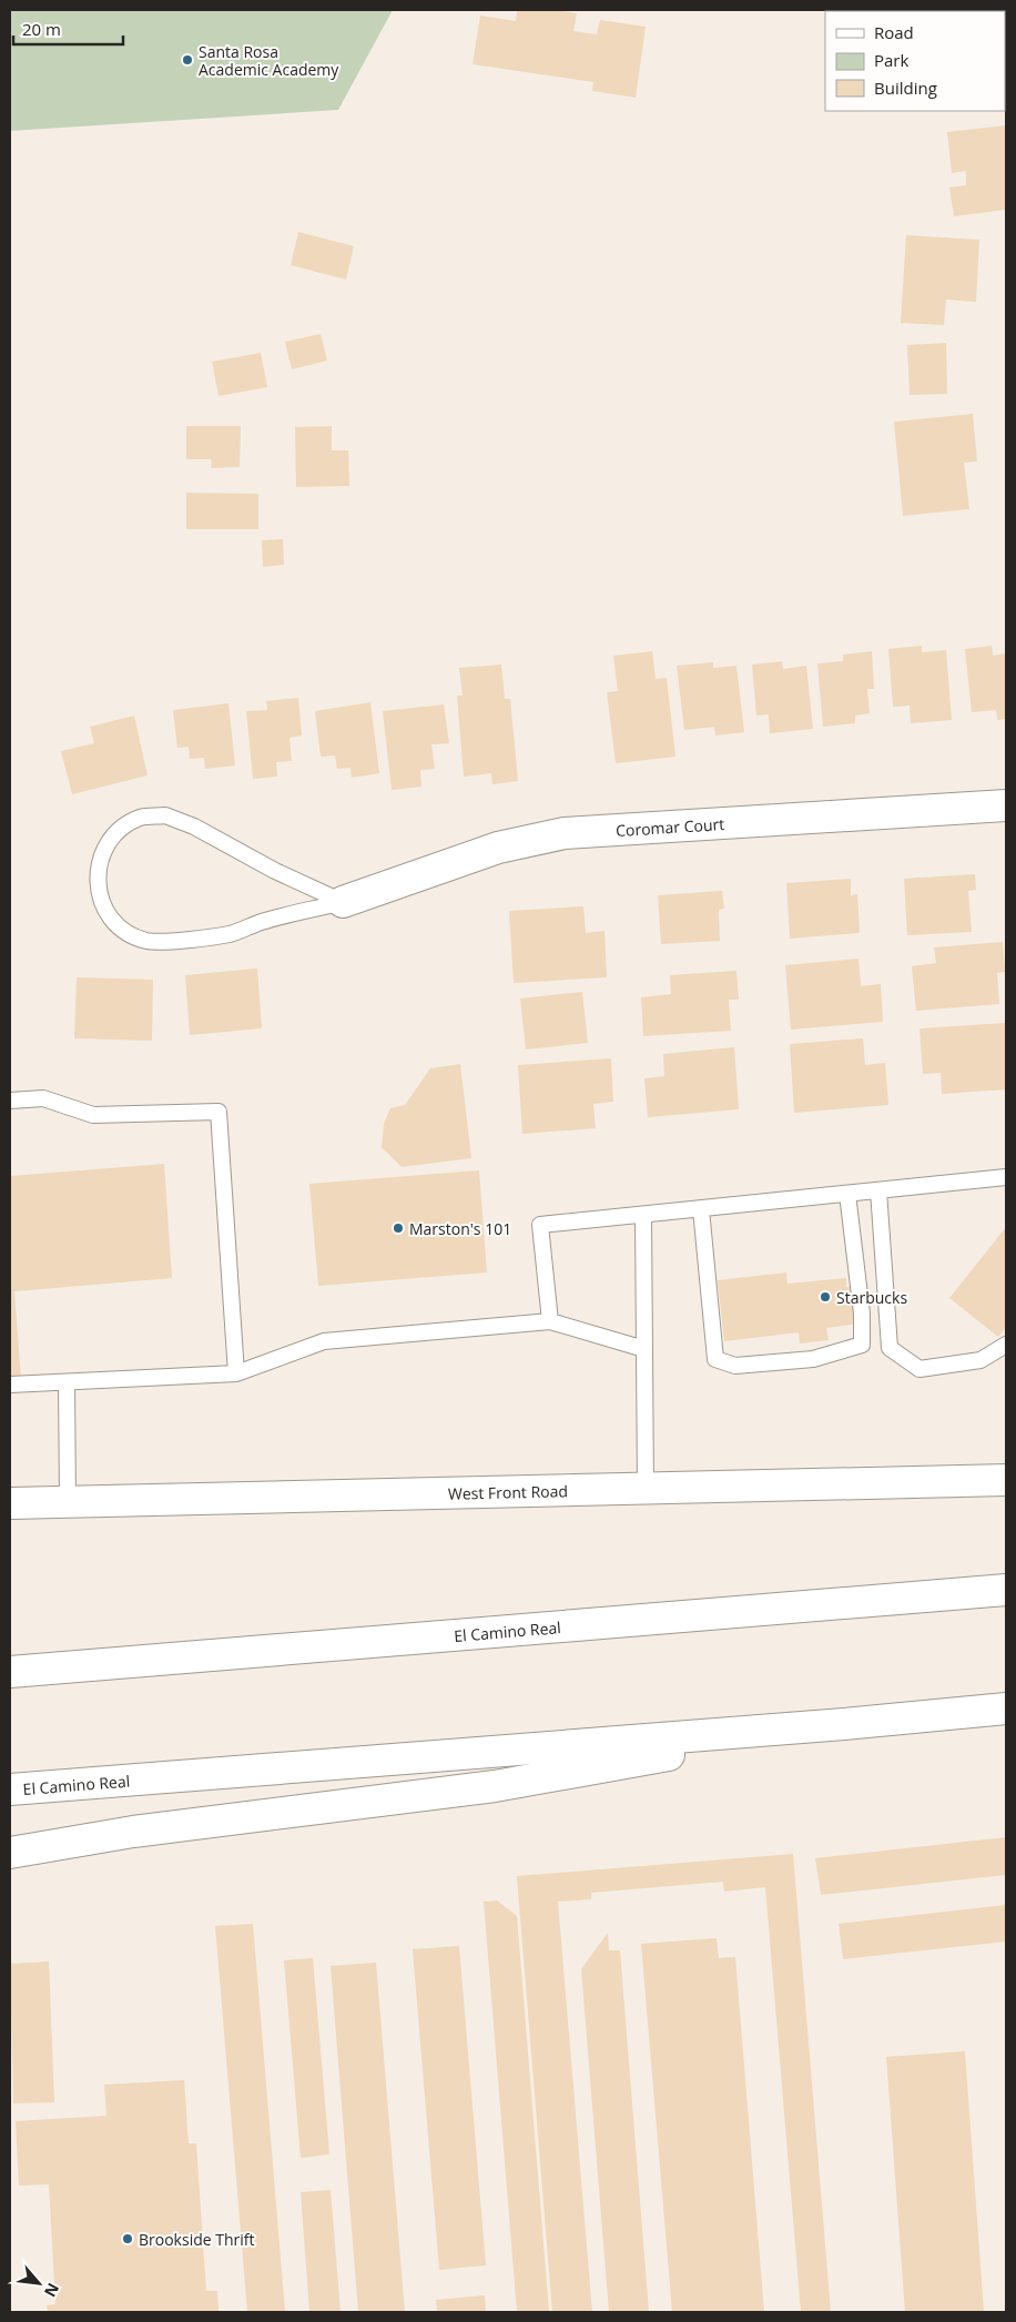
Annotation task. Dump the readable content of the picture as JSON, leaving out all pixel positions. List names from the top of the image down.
{
  "streets": {
    "main road": ["Coromar Court", "West Front Road", "El Camino Real"]
  },
  "places": [
    "Santa Rosa Academic Academy",
    "Marston's 101",
    "Starbucks",
    "Brookside Thrift"
  ],
  "legend": ["Road", "Park", "Building"],
  "scale_bar": "20 m",
  "north": "bottom right"
}
